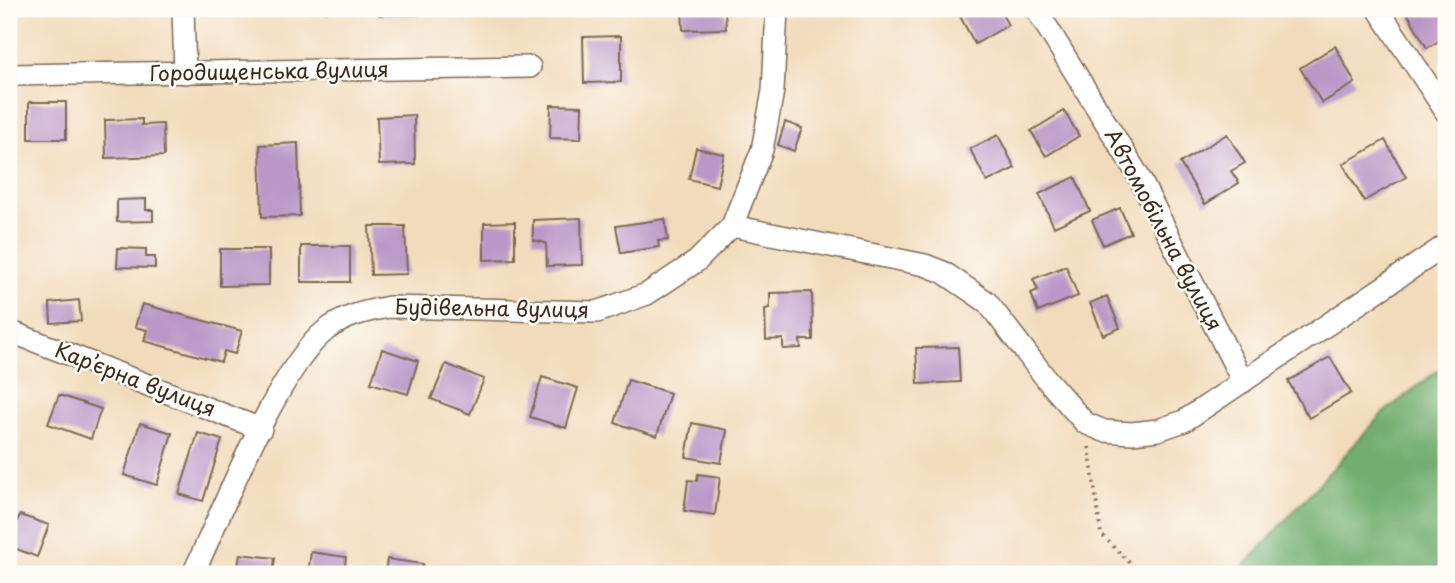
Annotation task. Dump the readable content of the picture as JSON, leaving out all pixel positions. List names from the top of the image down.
{
  "streets": {
    "street": [
      "Городищенська вулиця",
      "Автомобільна вулиця",
      "Будівельна вулиця",
      "Карʼєрна вулиця"
    ]
  },
  "crossings": [
    ["Будівельна вулиця", "Карʼєрна вулиця"]
  ]
}
